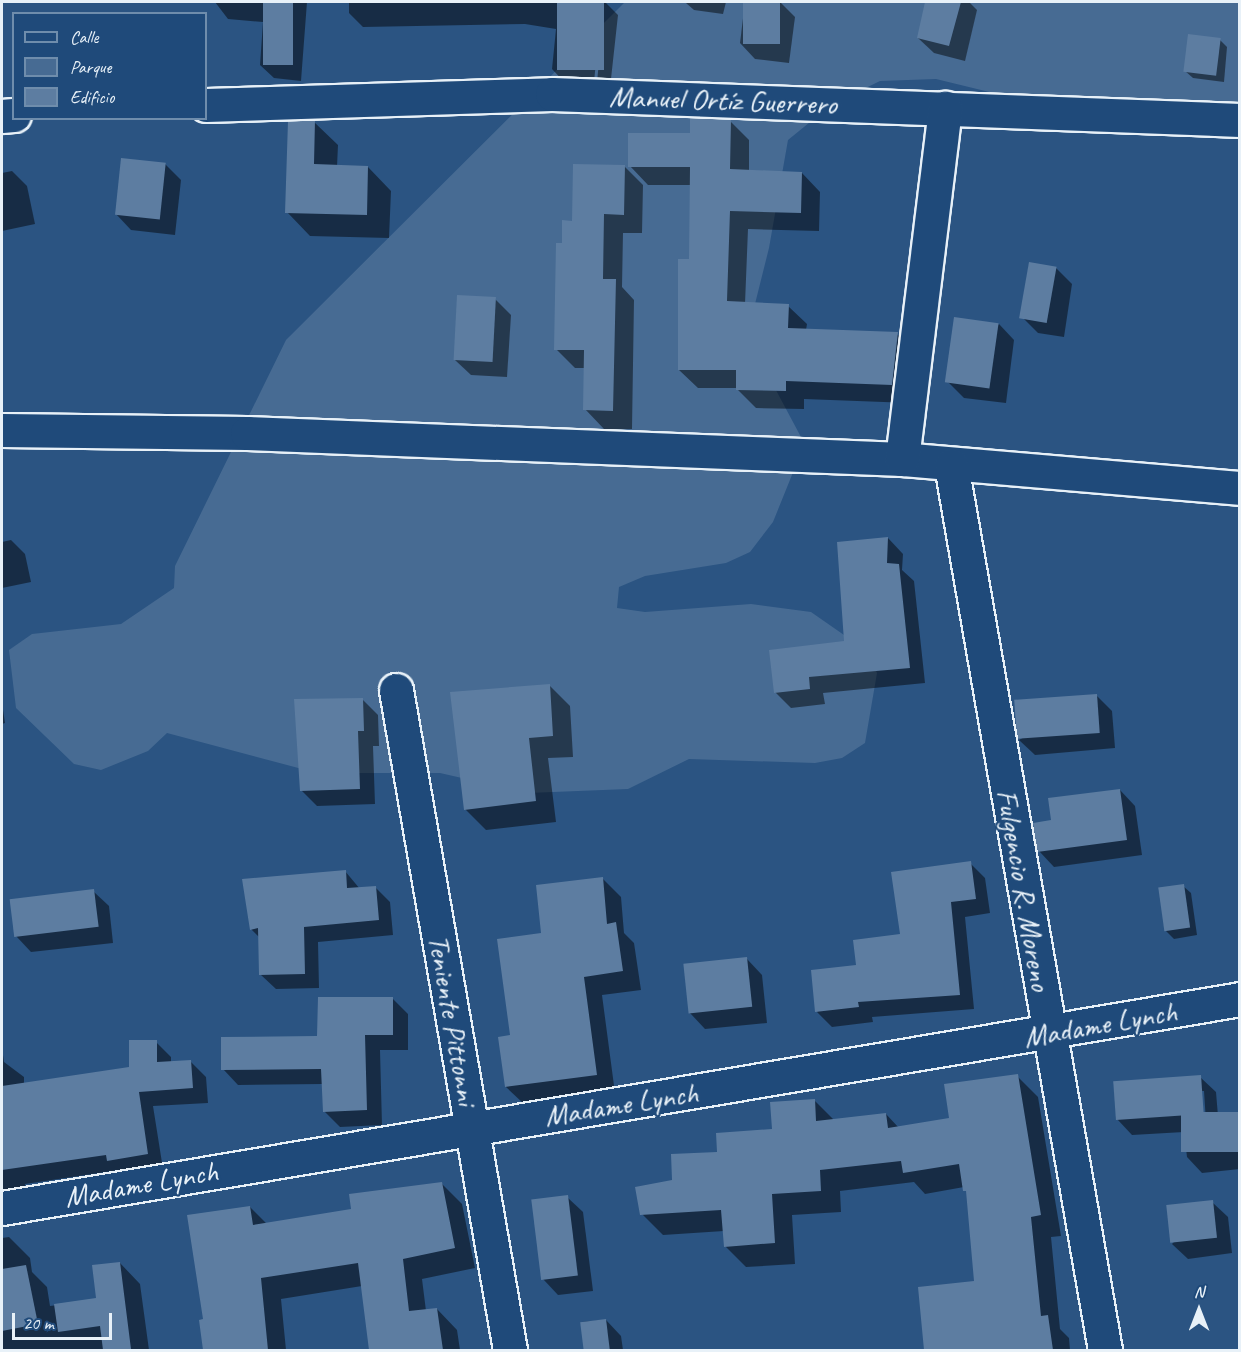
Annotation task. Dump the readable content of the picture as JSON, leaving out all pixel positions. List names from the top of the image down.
{
  "streets": {
    "street": [
      "Manuel Ortíz Guerrero",
      "Fulgencio R. Moreno",
      "Teniente Pittonni",
      "Madame Lynch"
    ]
  },
  "crossings": [
    ["Fulgencio R. Moreno", "Madame Lynch"],
    ["Teniente Pittonni", "Madame Lynch"]
  ],
  "legend": ["Calle", "Parque", "Edificio"],
  "scale_bar": "20 m",
  "north": "top"
}
